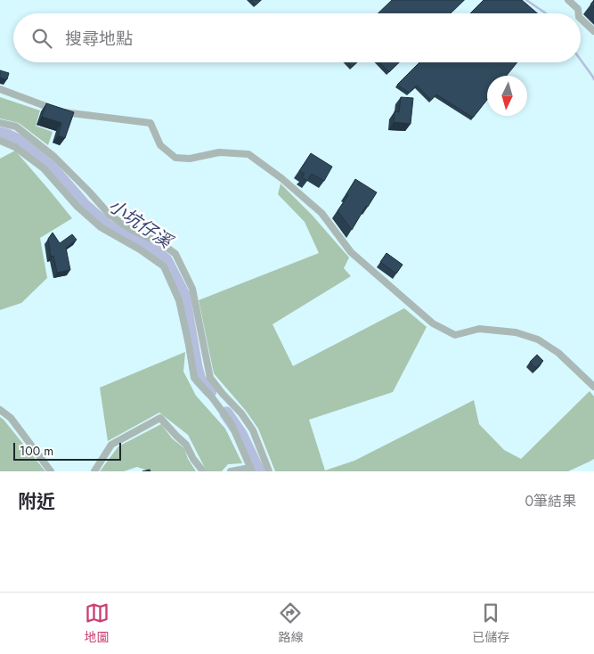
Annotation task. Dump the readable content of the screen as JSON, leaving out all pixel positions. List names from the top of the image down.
{
  "water": ["小坑仔溪"],
  "scale_bar": "100 m",
  "north": "bottom",
  "page": {
    "search": "搜尋地點",
    "scale": "100 m",
    "heading": ["附近", "0筆結果"],
    "nav": ["地圖", "路線", "已儲存"]
  }
}
